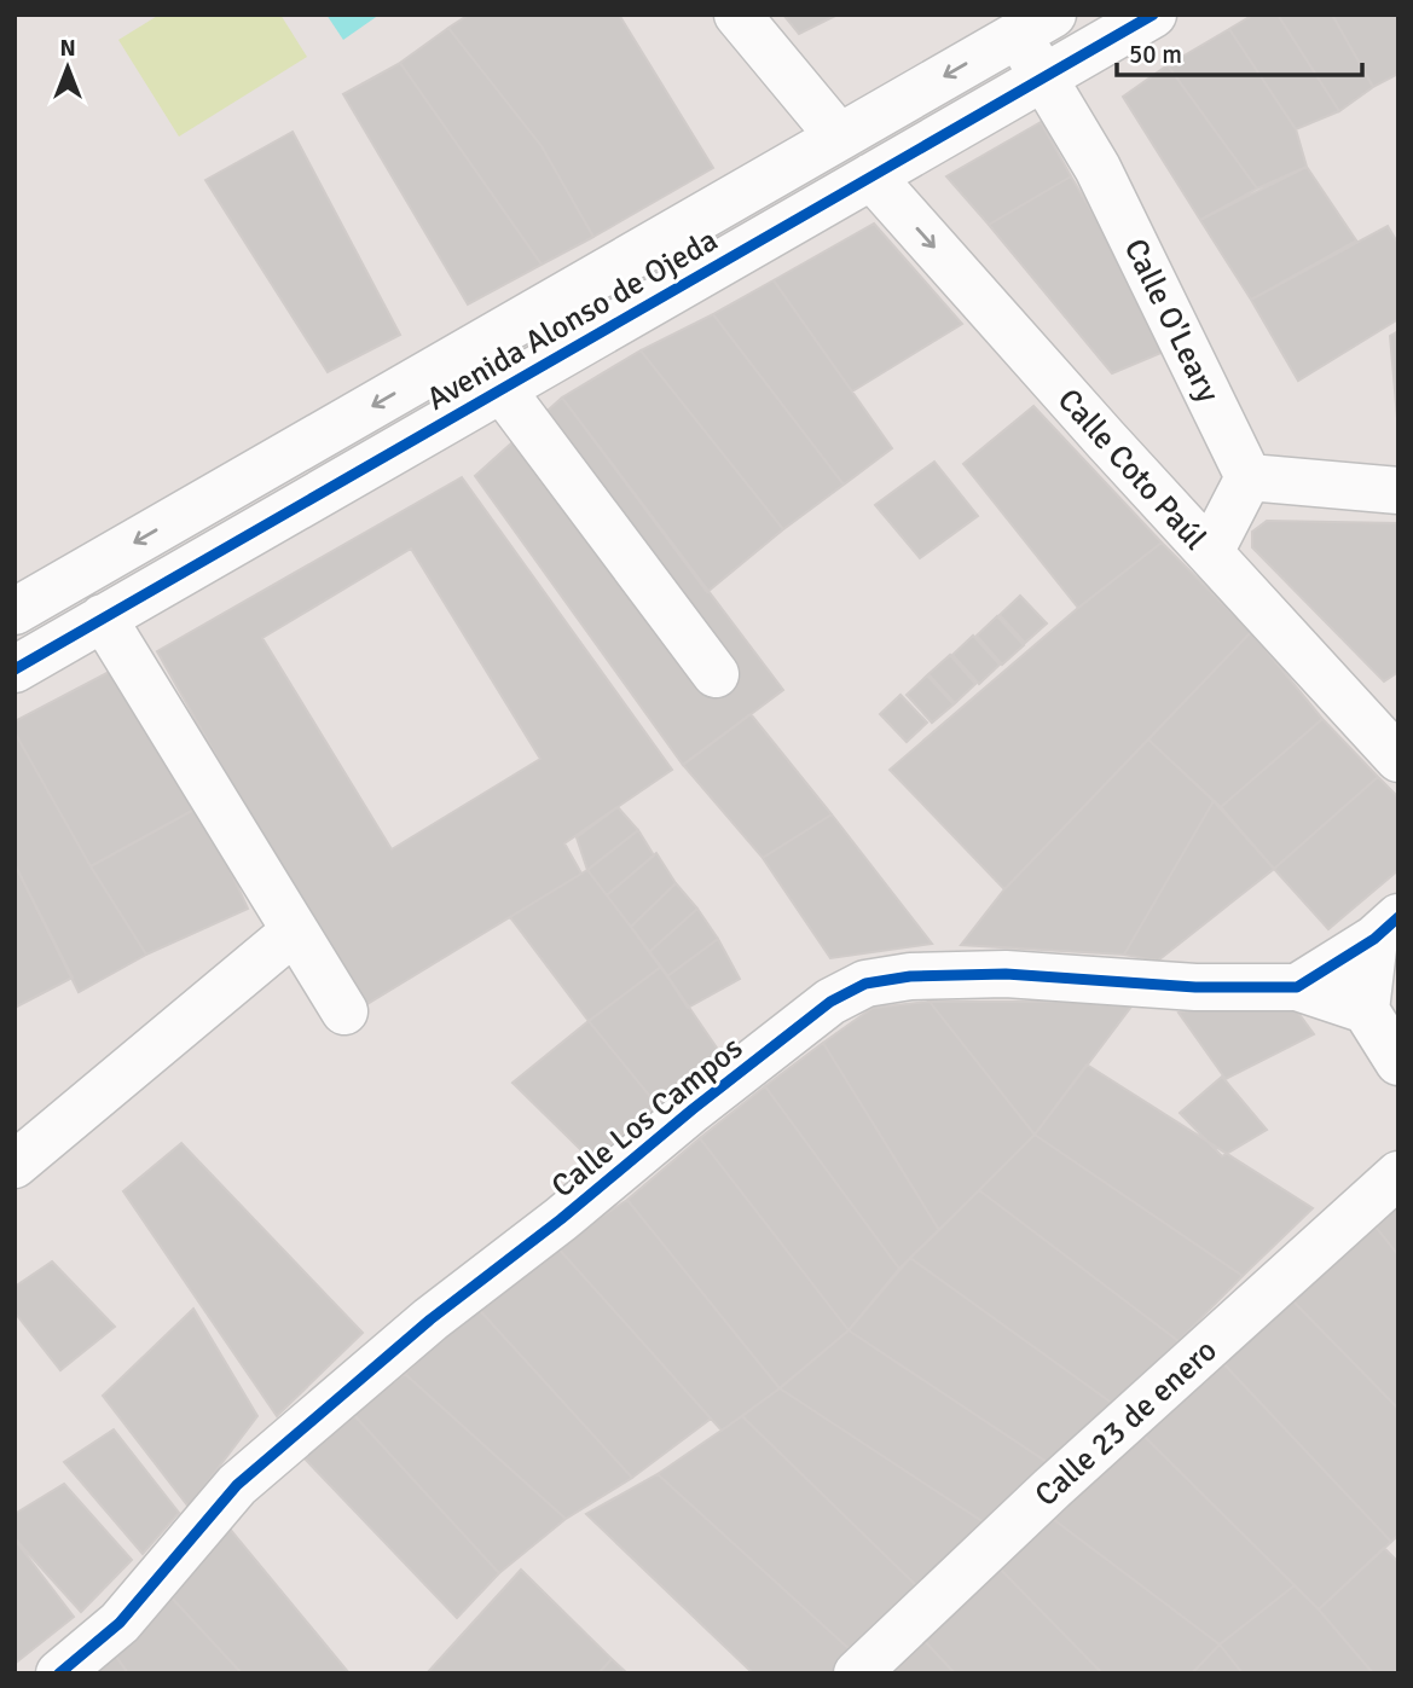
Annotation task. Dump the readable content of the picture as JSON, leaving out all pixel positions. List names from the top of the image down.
{
  "streets": {
    "street": [
      "Avenida Alonso de Ojeda",
      "Calle O'Leary",
      "Calle Coto Paúl",
      "Calle Los Campos",
      "Calle 23 de enero"
    ]
  },
  "crossings": [
    ["Avenida Alonso de Ojeda", "Calle O'Leary"],
    ["Avenida Alonso de Ojeda", "Calle Coto Paúl"]
  ],
  "one_way": ["Calle Coto Paúl"],
  "scale_bar": "50 m",
  "north": "top"
}
